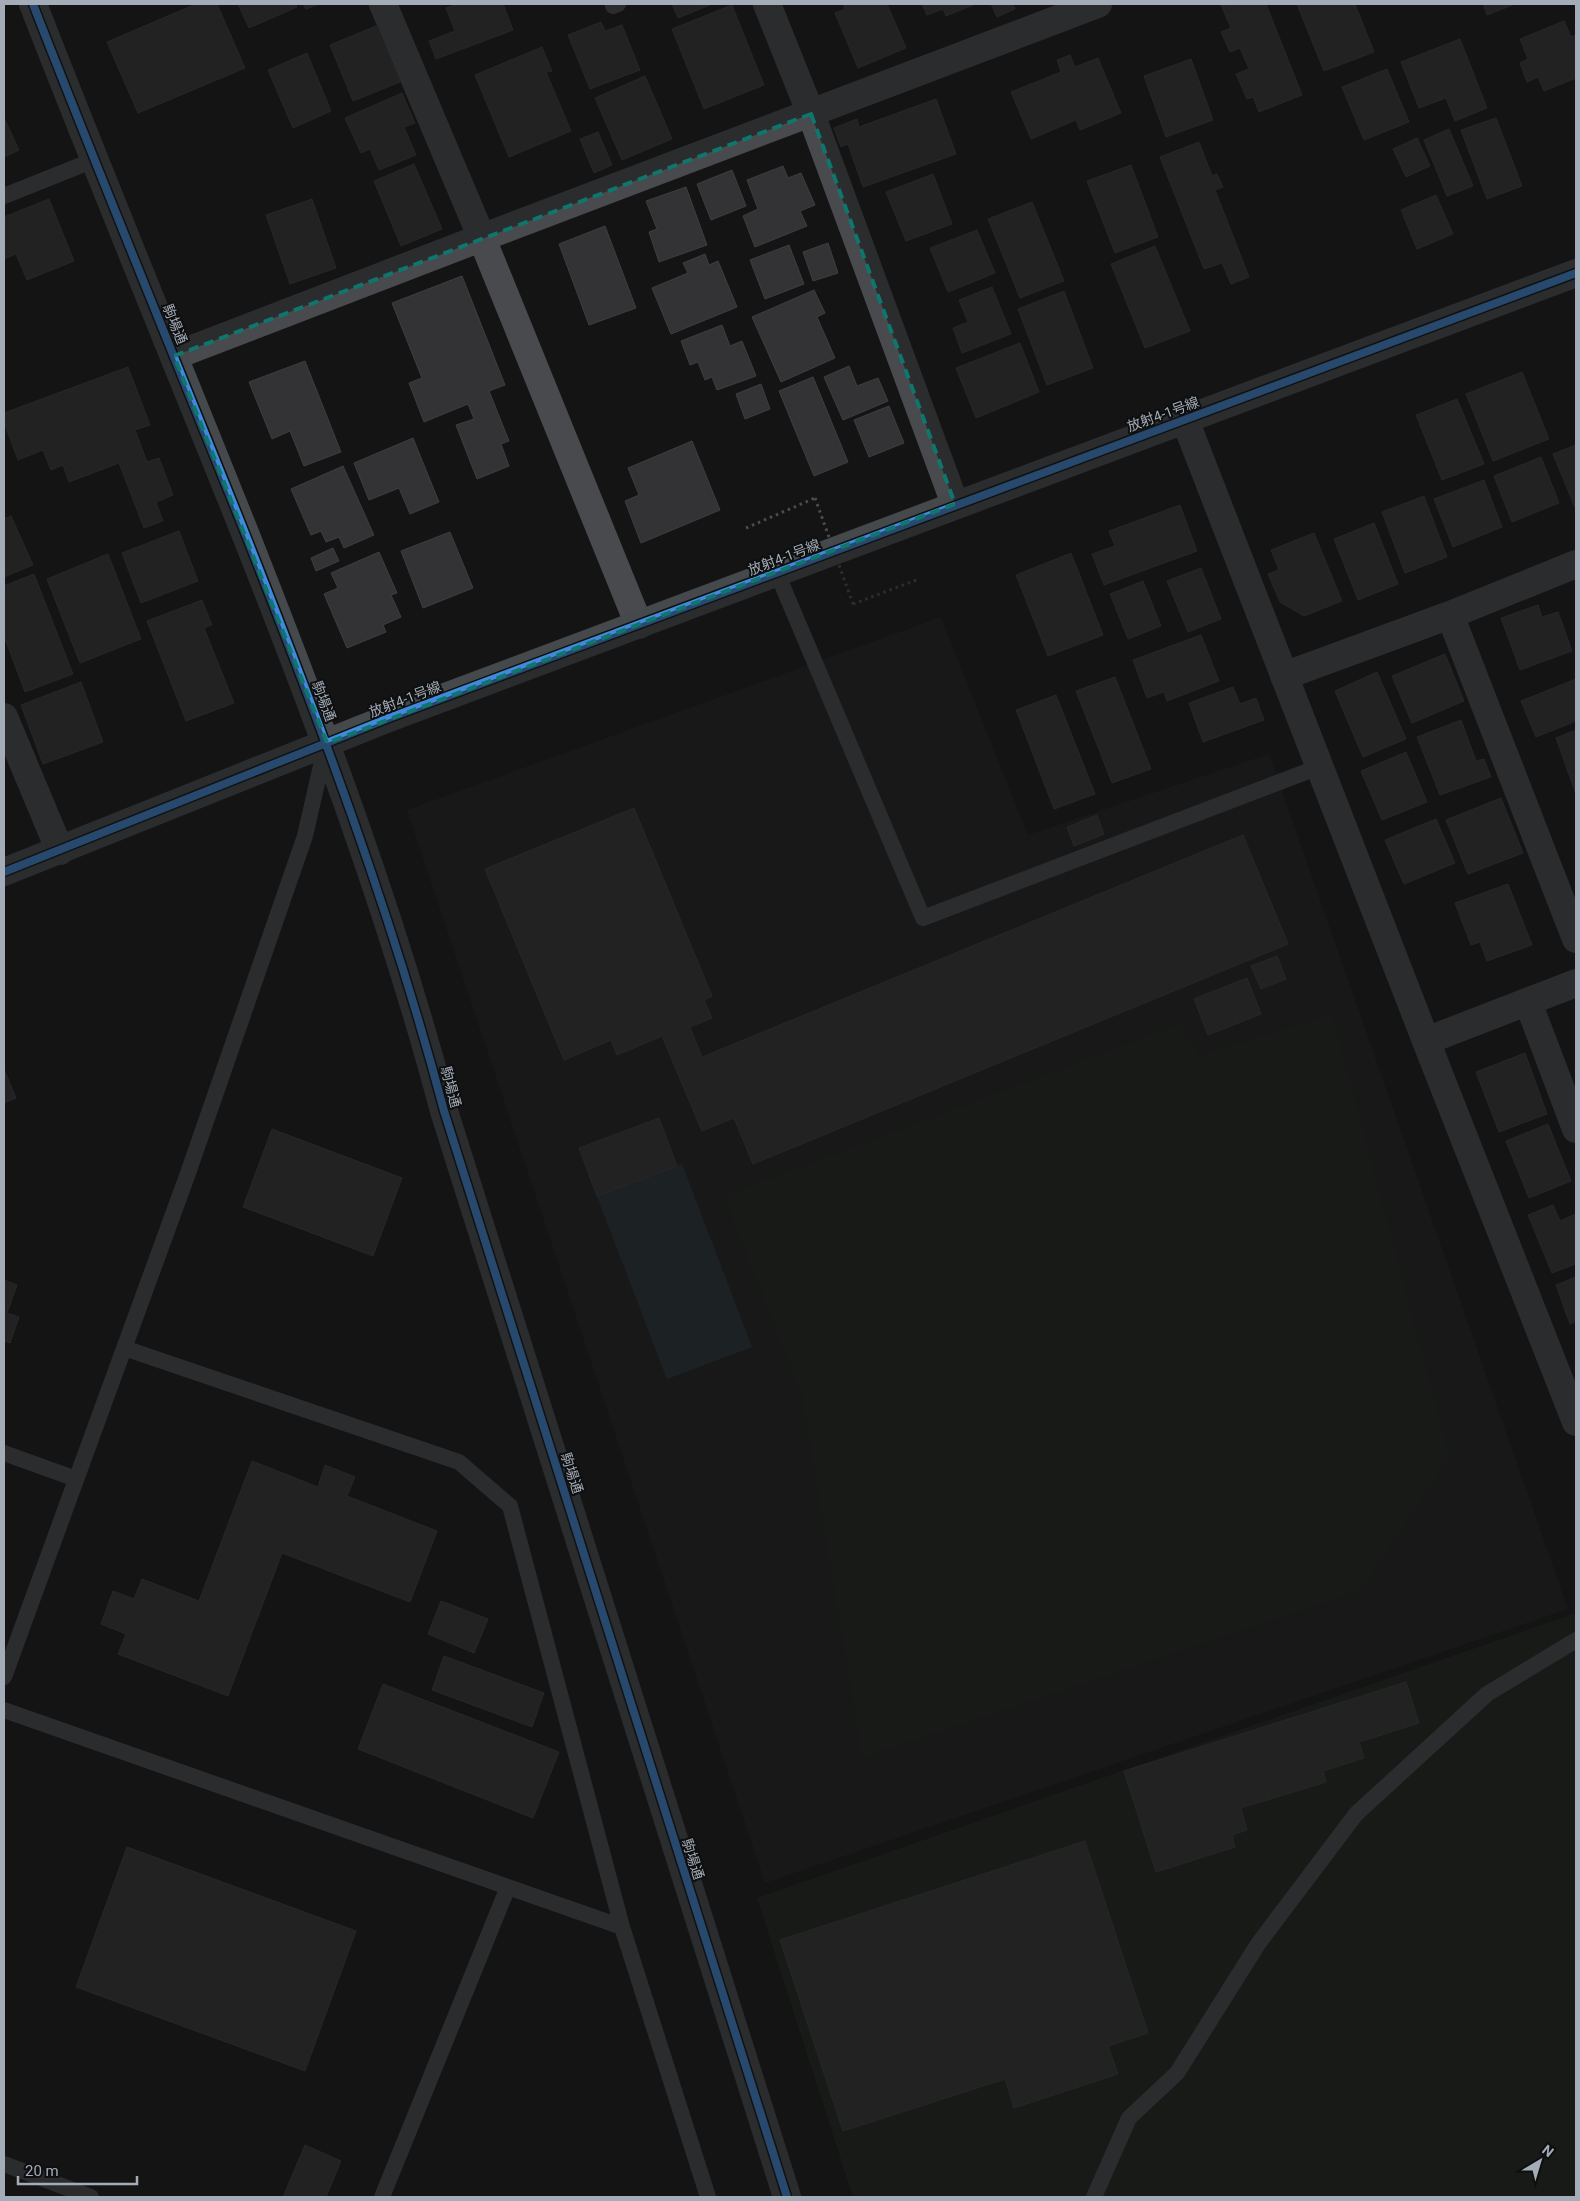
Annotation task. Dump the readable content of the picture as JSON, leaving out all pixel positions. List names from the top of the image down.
{
  "streets": {
    "street": ["駒場通", "放射4-1号線"]
  },
  "crossings": [
    ["駒場通", "放射4-1号線"]
  ],
  "scale_bar": "20 m",
  "north": "top right"
}
